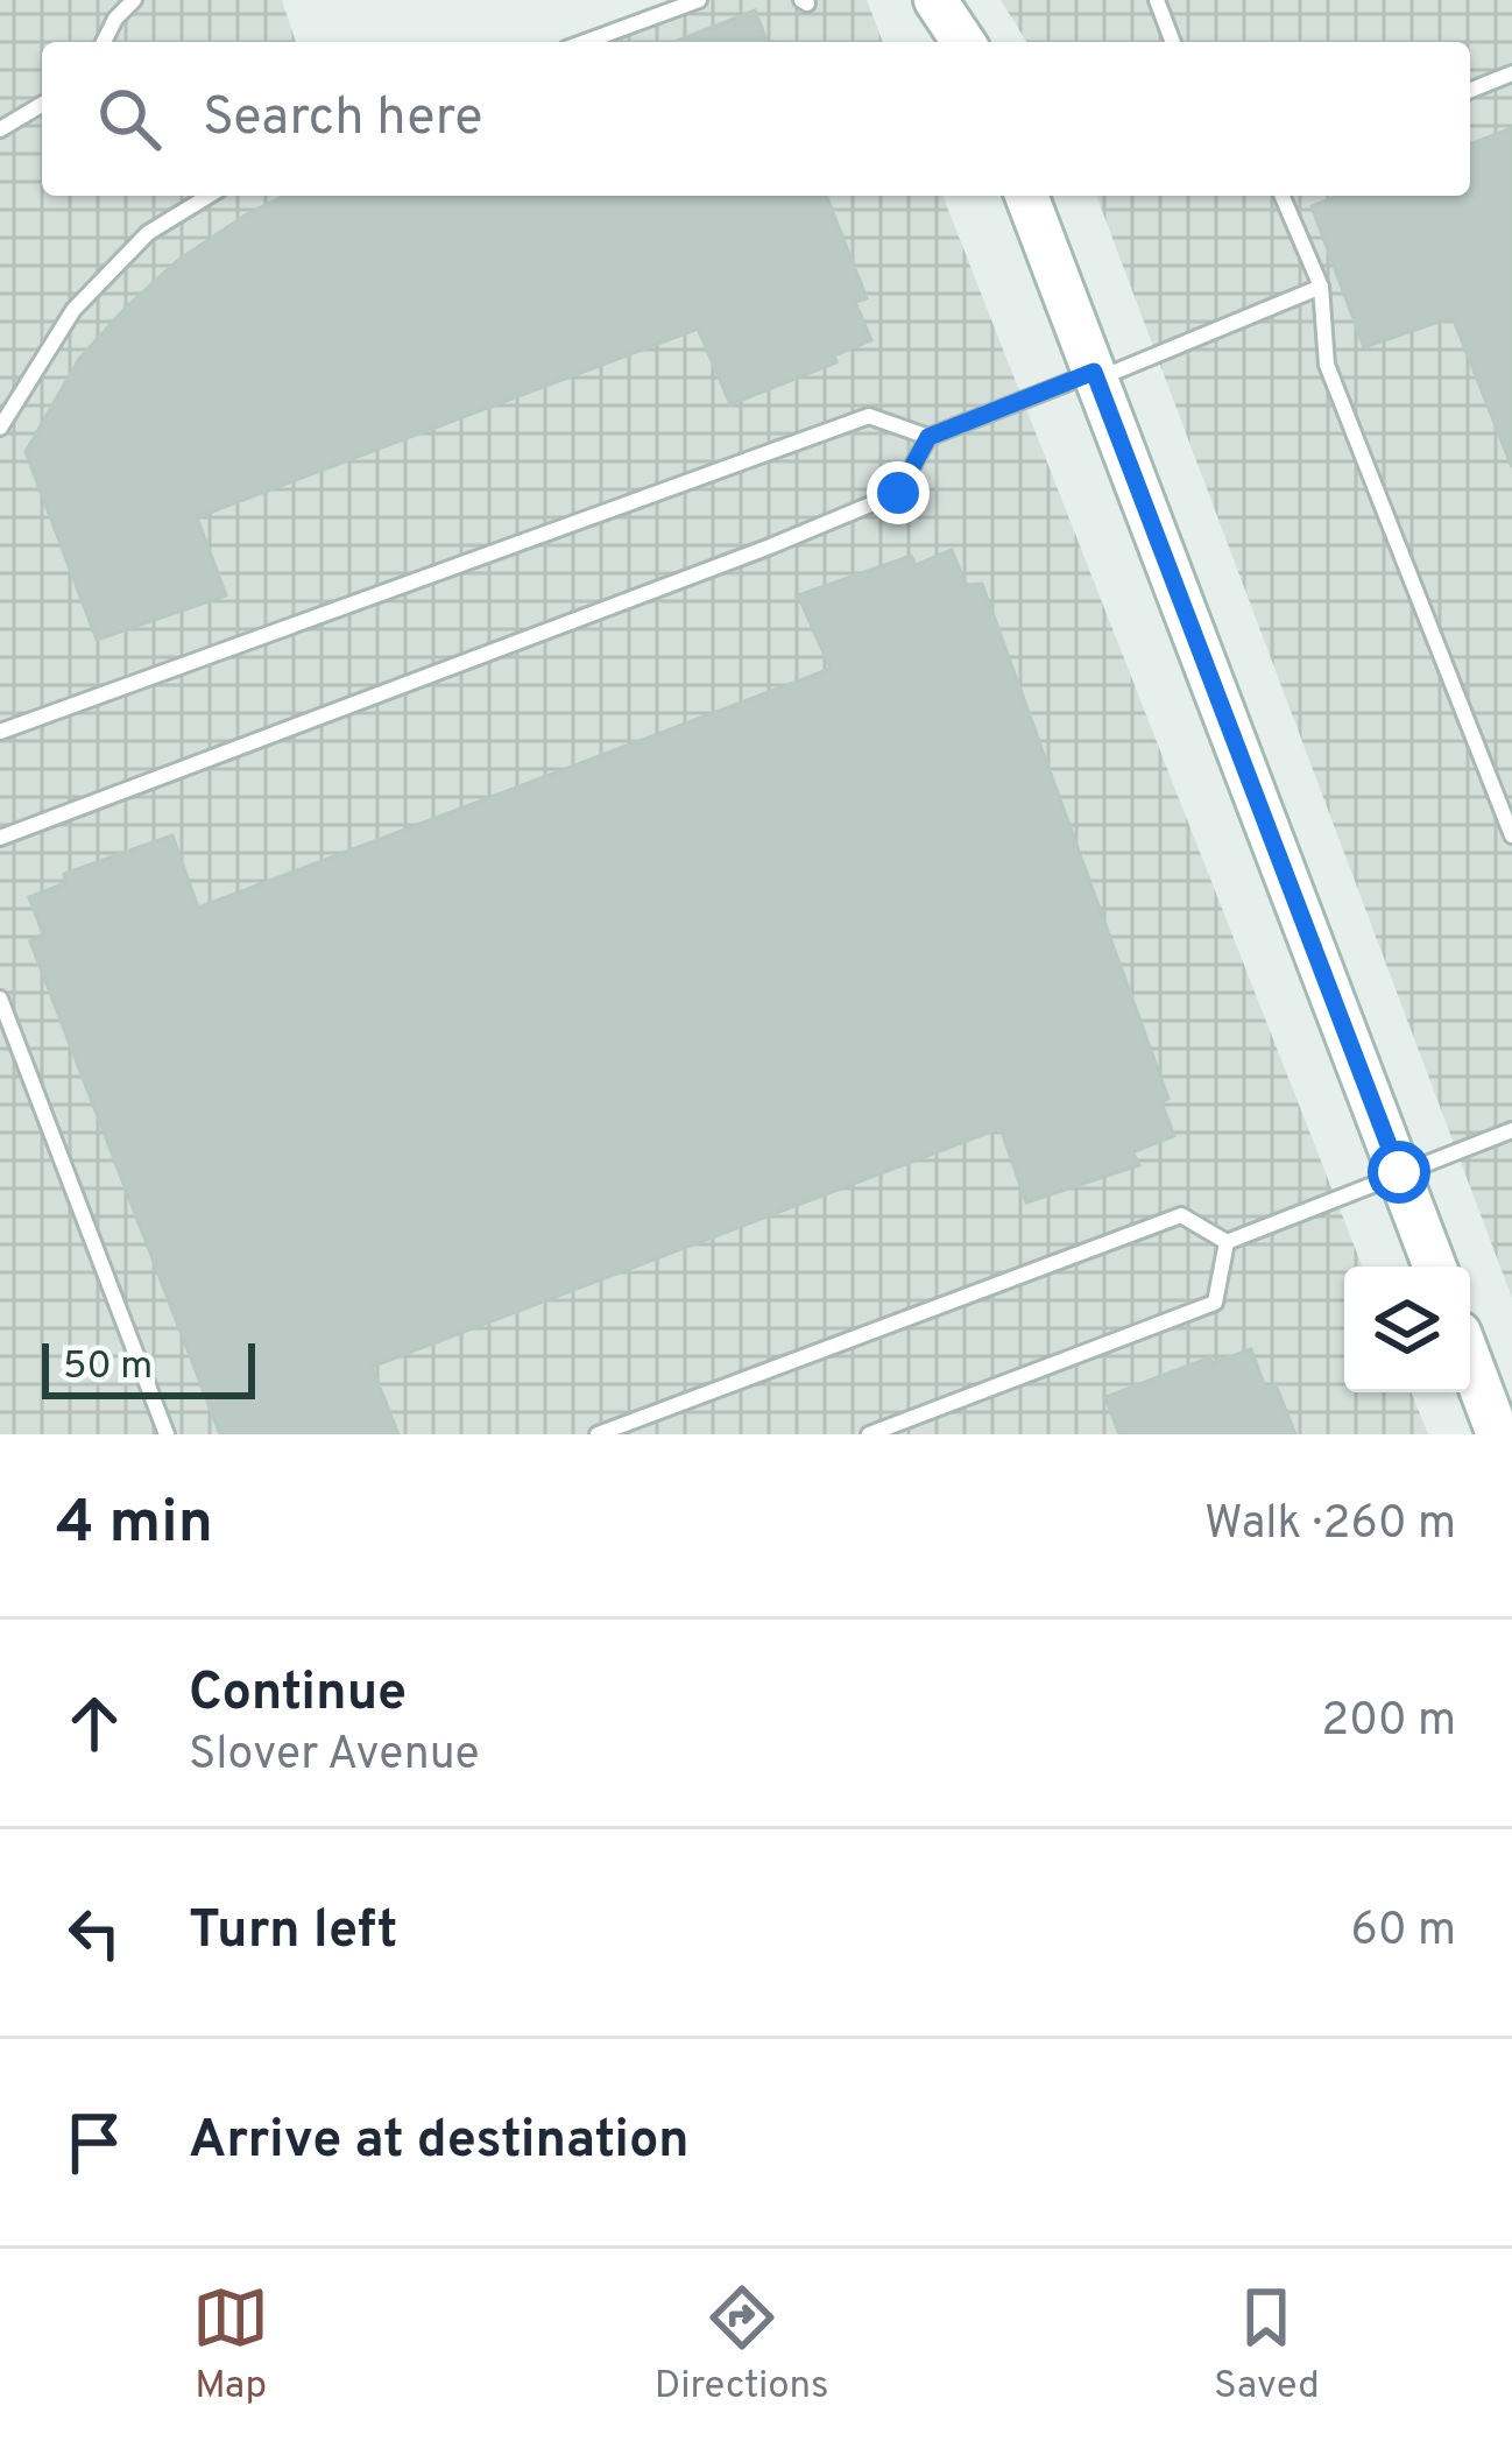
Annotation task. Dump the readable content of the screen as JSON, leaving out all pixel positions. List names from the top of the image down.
{
  "scale_bar": "50 m",
  "page": {
    "search": "Search here",
    "scale": "50 m",
    "heading": ["4 min", "Walk · 260 m"],
    "list": [
      ["Continue", "Slover Avenue", "200 m"],
      ["Turn left", "60 m"],
      "Arrive at destination"
    ],
    "nav": ["Map", "Directions", "Saved"]
  }
}
